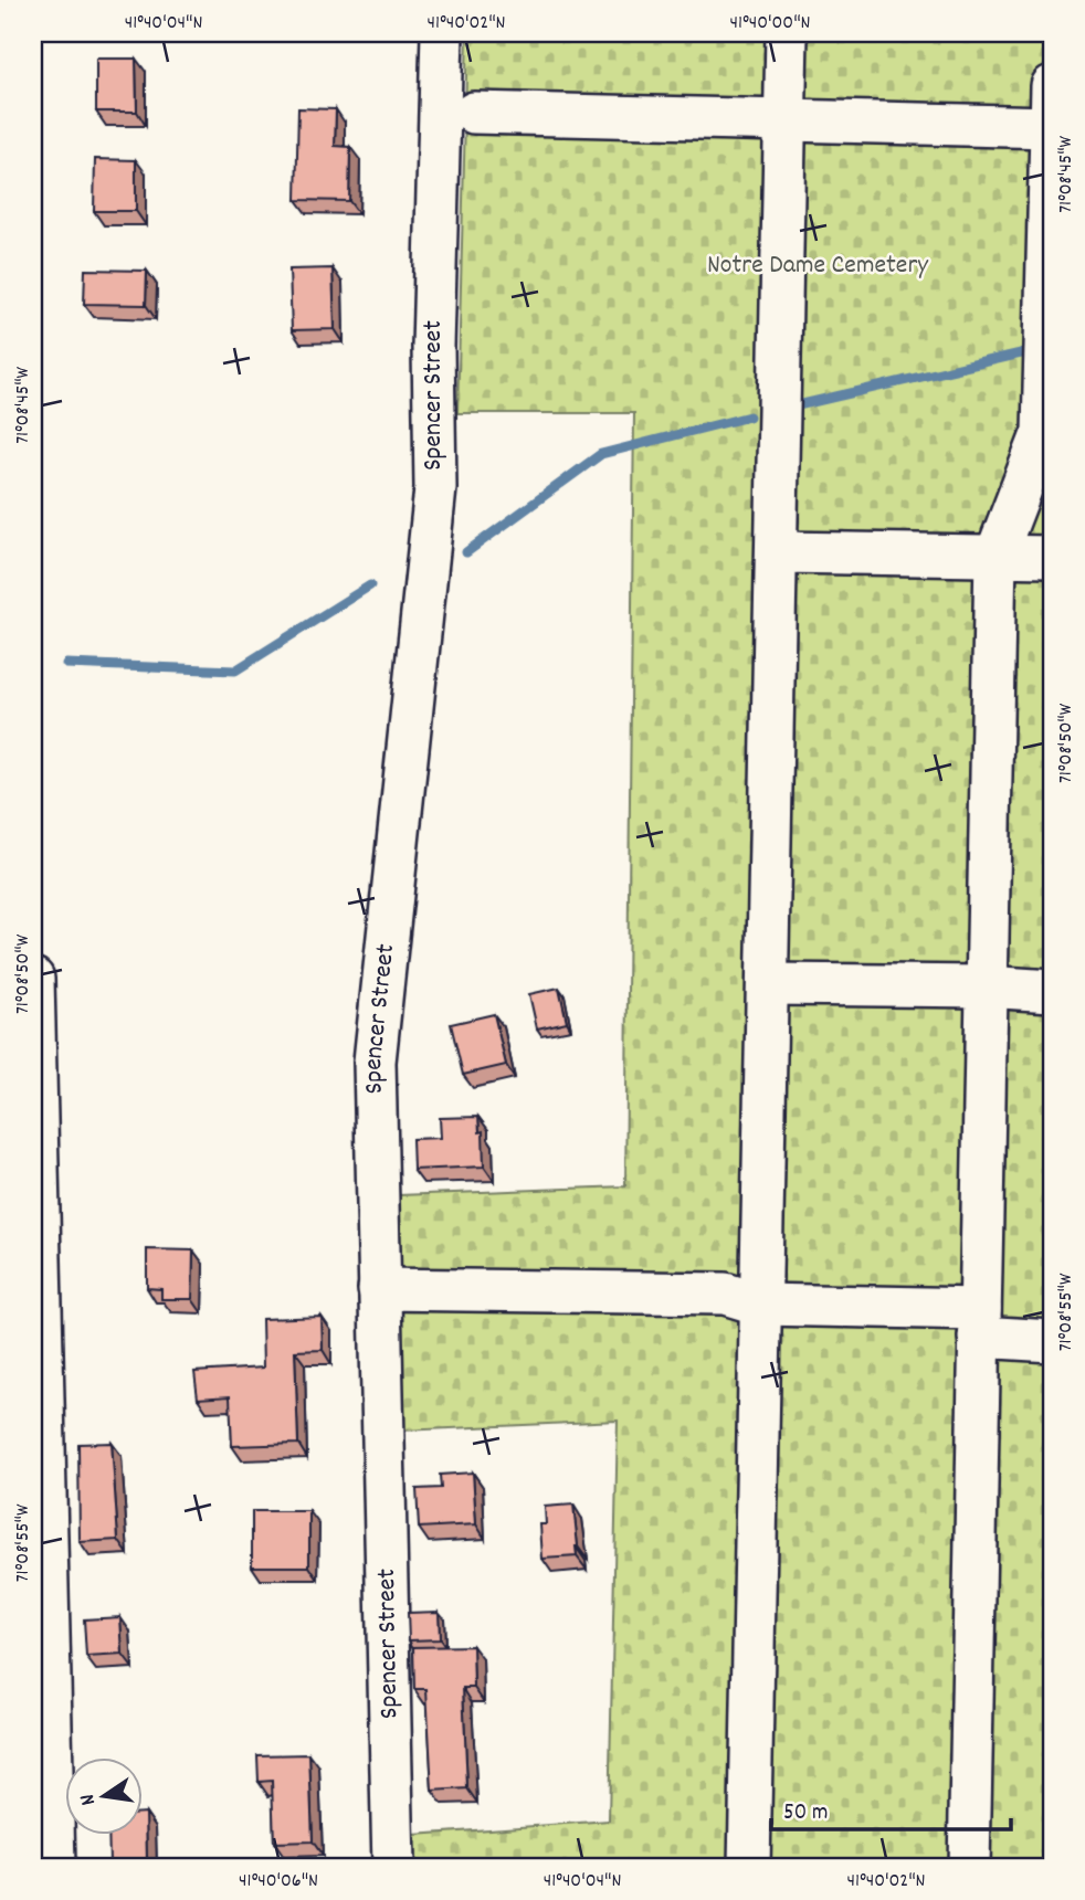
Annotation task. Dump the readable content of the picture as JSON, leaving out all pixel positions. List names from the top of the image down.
{
  "streets": {
    "street": ["Spencer Street"]
  },
  "parks": ["Notre Dame Cemetery"],
  "scale_bar": "50 m",
  "north": "left",
  "coordinates": [
    "41°40'04\"N",
    "41°40'02\"N",
    "41°40'00\"N",
    "71°08'45\"W",
    "71°08'50\"W",
    "71°08'55\"W",
    "41°40'06\"N"
  ]
}
